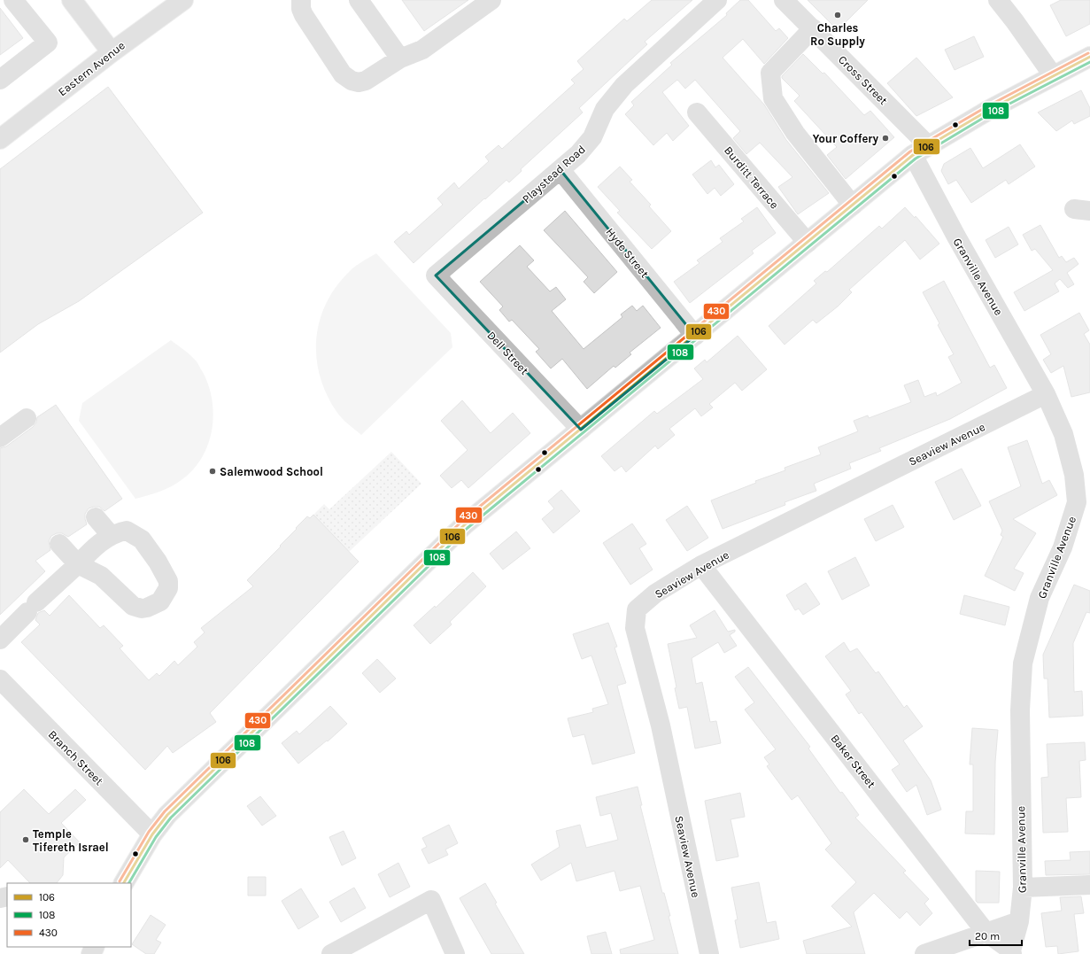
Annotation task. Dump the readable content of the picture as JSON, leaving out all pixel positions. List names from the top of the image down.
{
  "streets": {
    "street": [
      "Eastern Avenue",
      "Cross Street",
      "Playstead Road",
      "Burditt Terrace",
      "Hyde Street",
      "Granville Avenue",
      "Dell Street",
      "Seaview Avenue",
      "Branch Street",
      "Baker Street"
    ]
  },
  "crossings": [
    ["Cross Street", "Granville Avenue"],
    ["Playstead Road", "Hyde Street"],
    ["Playstead Road", "Dell Street"],
    ["Granville Avenue", "Seaview Avenue"],
    ["Granville Avenue", "Baker Street"],
    ["Seaview Avenue", "Baker Street"]
  ],
  "places": [
    "Charles Ro Supply",
    "Your Coffery",
    "Salemwood School",
    "Temple Tifereth Israel"
  ],
  "lines": ["transit line 430", "transit line 106", "transit line 108"],
  "legend": ["106", "108", "430"],
  "scale_bar": "20 m"
}
